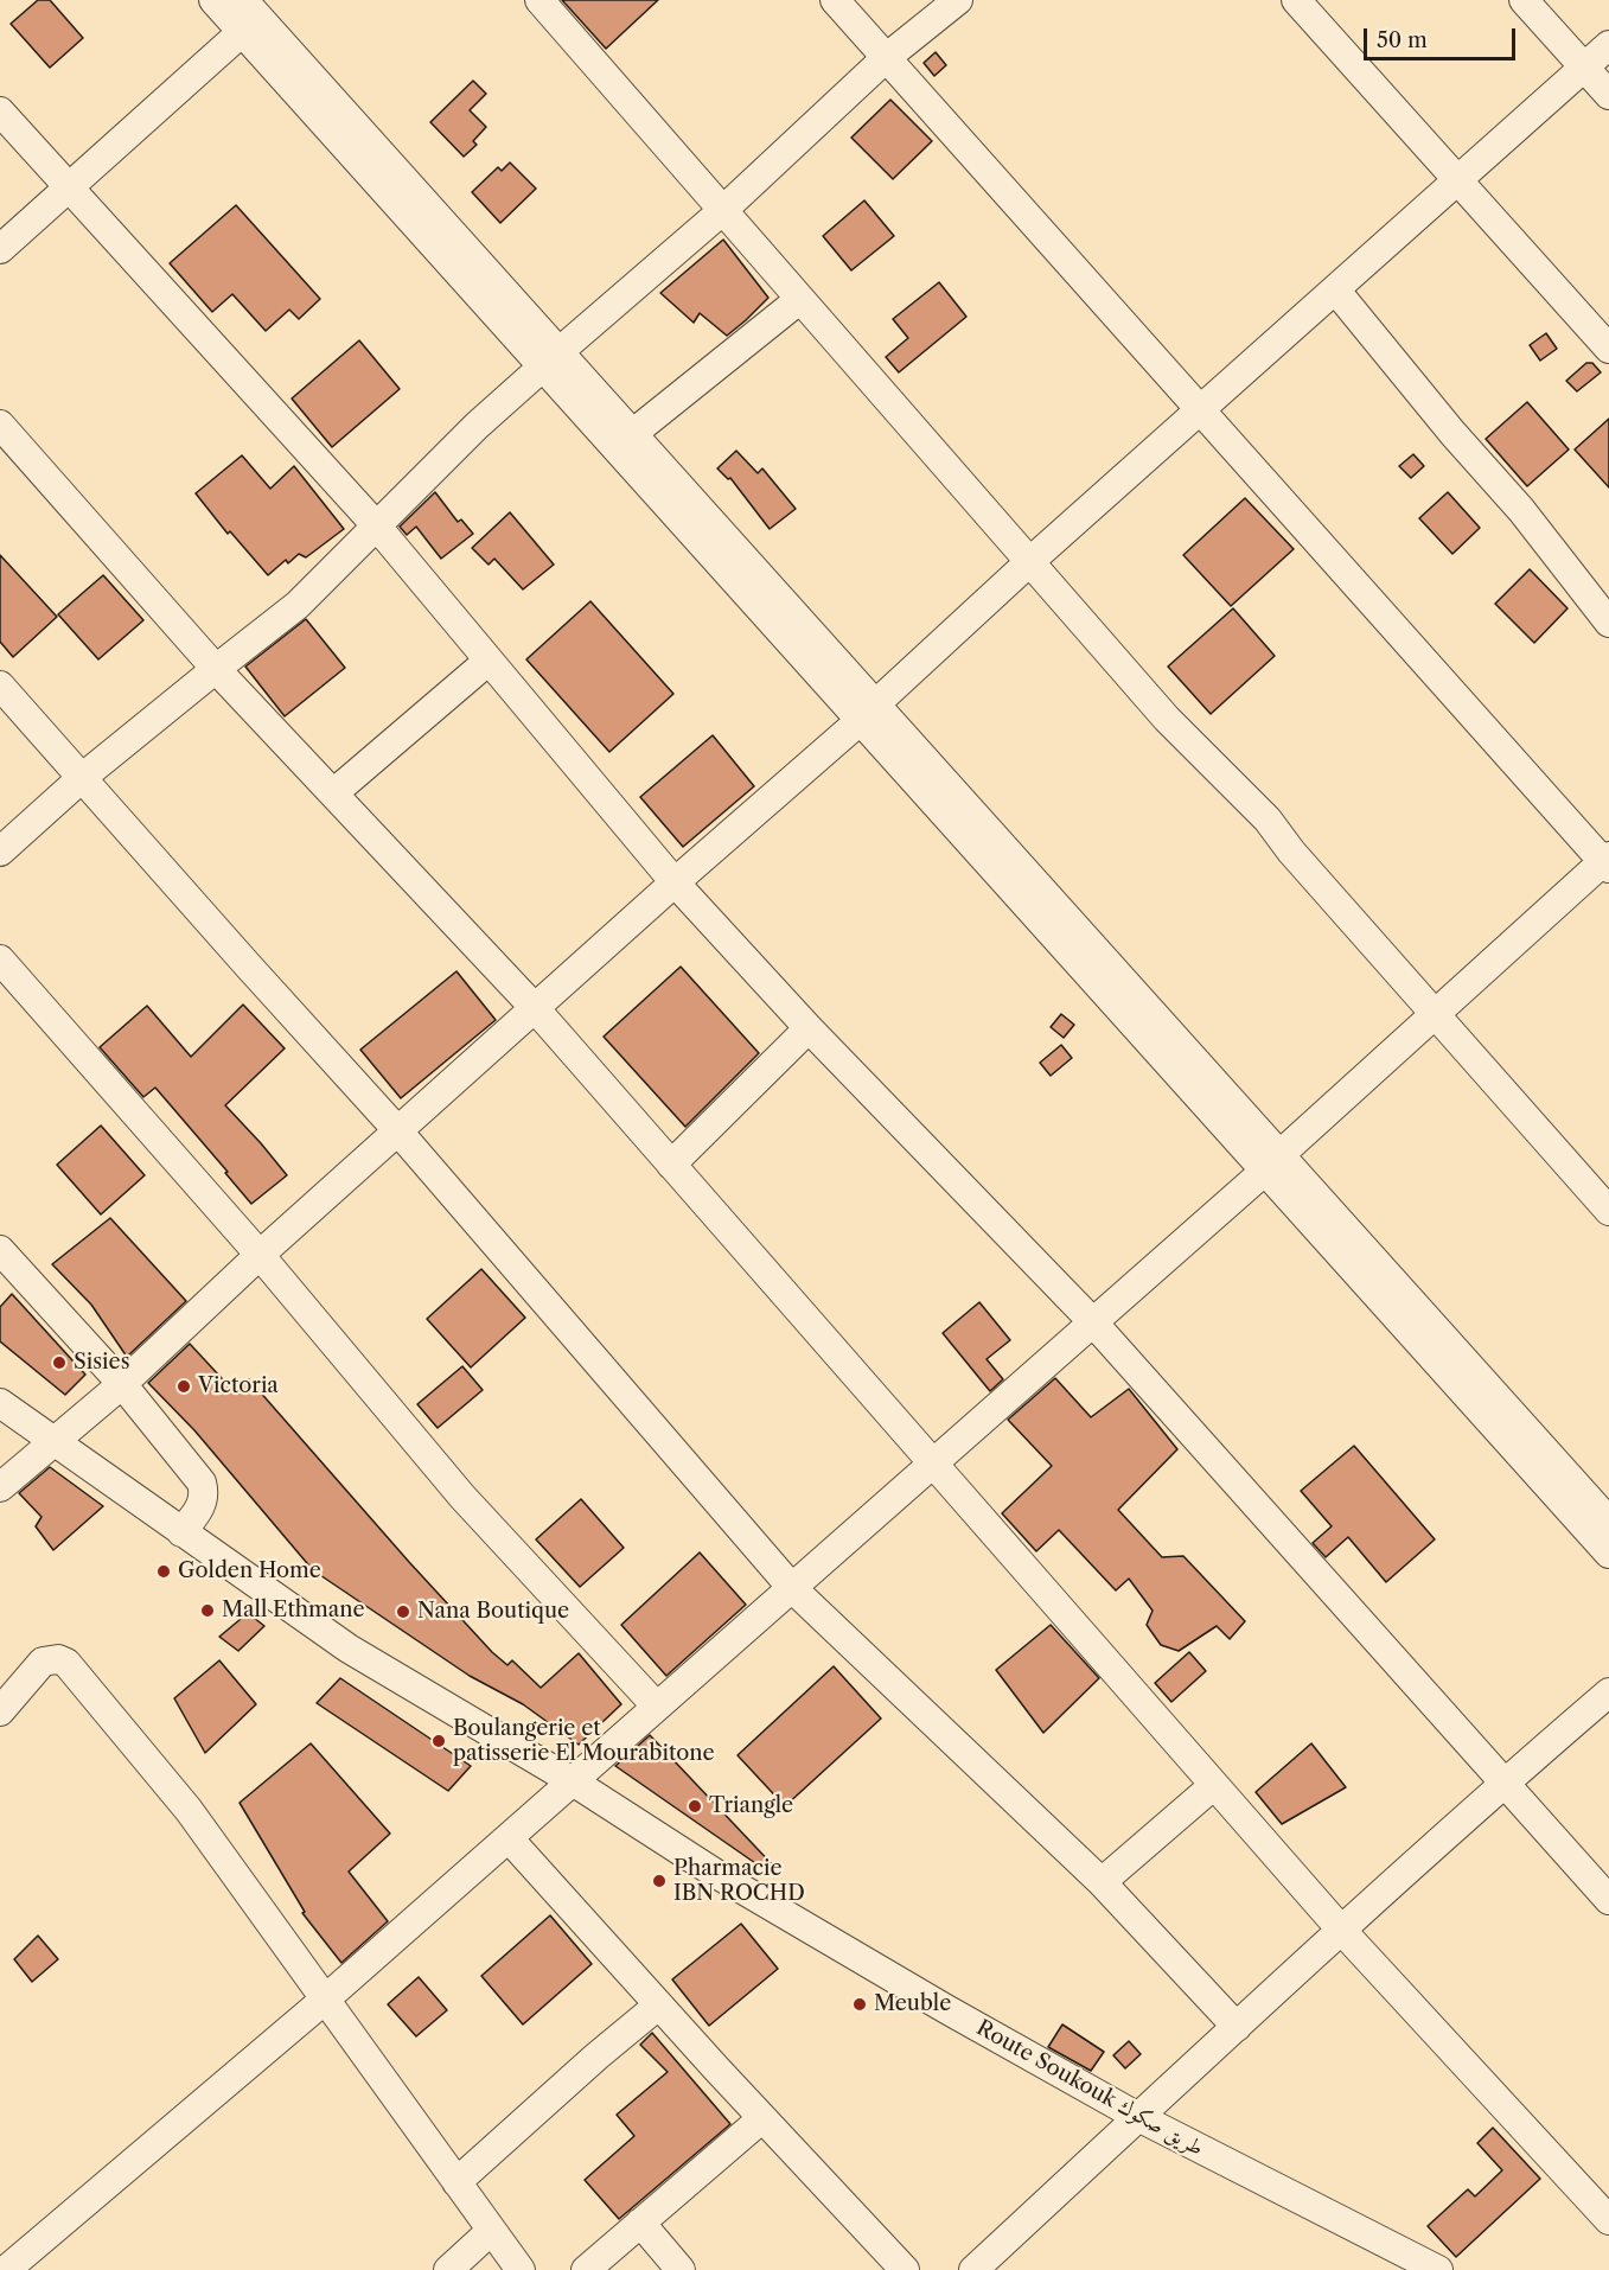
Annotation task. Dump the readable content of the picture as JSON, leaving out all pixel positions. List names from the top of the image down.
{
  "streets": {
    "street": ["Route Soukouk طريق صكوك"]
  },
  "places": [
    "Sisies",
    "Victoria",
    "Golden Home",
    "Mall Ethmane",
    "Nana Boutique",
    "Boulangerie et patisserie El Mourabitone",
    "Triangle",
    "Pharmacie IBN ROCHD",
    "Meuble"
  ],
  "scale_bar": "50 m"
}
